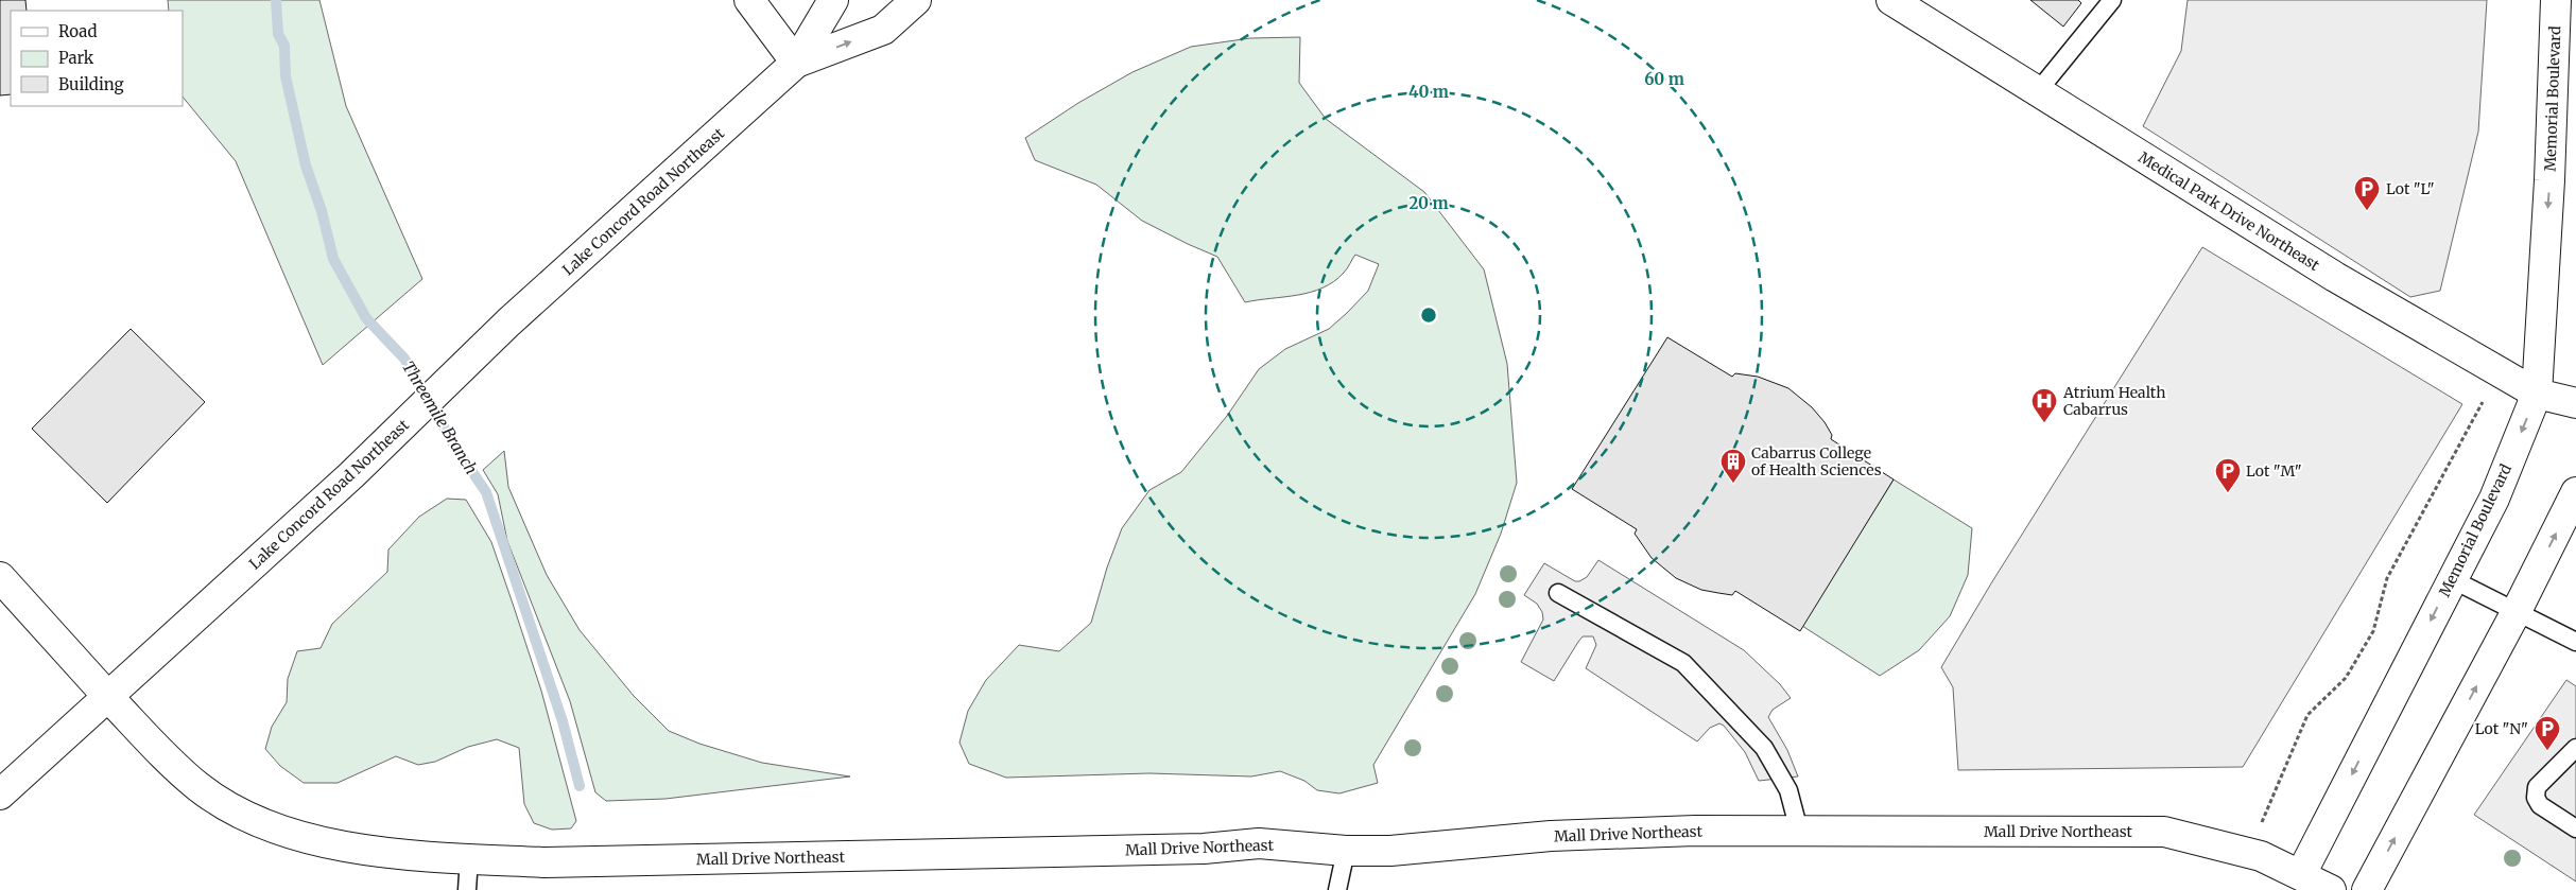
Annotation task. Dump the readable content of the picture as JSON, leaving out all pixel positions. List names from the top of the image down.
{
  "streets": {
    "street": [
      "Memorial Boulevard",
      "Lake Concord Road Northeast",
      "Medical Park Drive Northeast",
      "Mall Drive Northeast"
    ]
  },
  "crossings": [
    ["Memorial Boulevard", "Medical Park Drive Northeast"],
    ["Memorial Boulevard", "Mall Drive Northeast"],
    ["Lake Concord Road Northeast", "Mall Drive Northeast"]
  ],
  "water": ["Threemile Branch"],
  "places": {
    "parking": ["Lot \"L\"", "Lot \"M\"", "Lot \"N\""],
    "hospital": ["Atrium Health Cabarrus"],
    "building": ["Cabarrus College of Health Sciences"]
  },
  "legend": ["Road", "Park", "Building"],
  "rings": ["60 m", "40 m", "20 m"]
}
